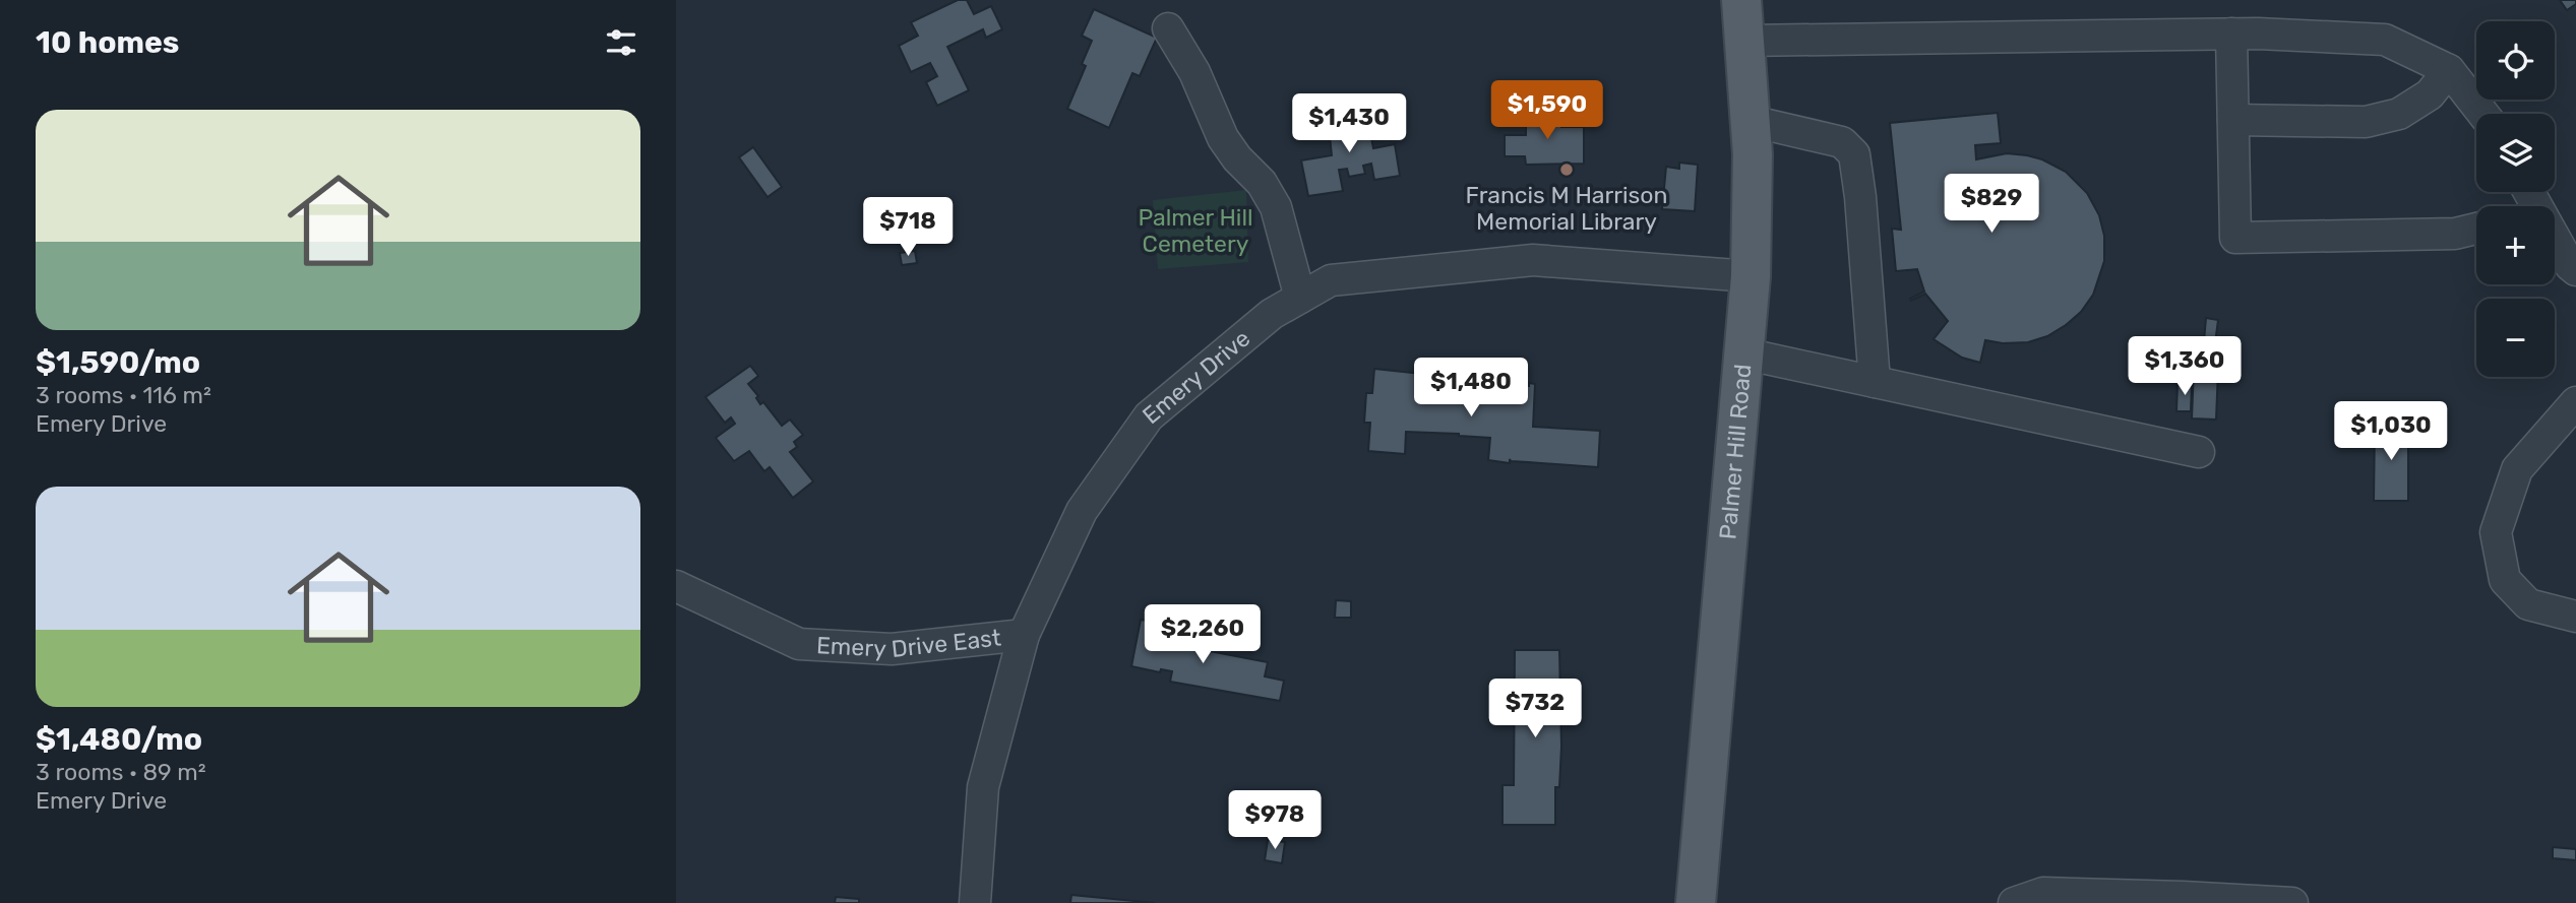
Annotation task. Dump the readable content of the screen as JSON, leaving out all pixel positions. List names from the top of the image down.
{
  "streets": {
    "main road": ["Palmer Hill Road"],
    "street": ["Emery Drive", "Emery Drive East"]
  },
  "crossings": [
    ["Emery Drive", "Palmer Hill Road"],
    ["Emery Drive", "Emery Drive East"]
  ],
  "parks": ["Palmer Hill Cemetery"],
  "places": ["Francis M Harrison Memorial Library"],
  "page": {
    "heading": "10 homes",
    "map_buttons": ["+", "−"],
    "price": [
      "$1,590",
      "$1,430",
      "$829",
      "$718",
      "$1,360",
      "$1,480",
      "$1,030",
      "$2,260",
      "$732",
      "$978"
    ],
    "list": [
      {
        "name": "$1,590/mo",
        "note": "3 rooms · 116 m² · Emery Drive"
      },
      {
        "name": "$1,480/mo",
        "note": "3 rooms · 89 m² · Emery Drive"
      }
    ]
  }
}
